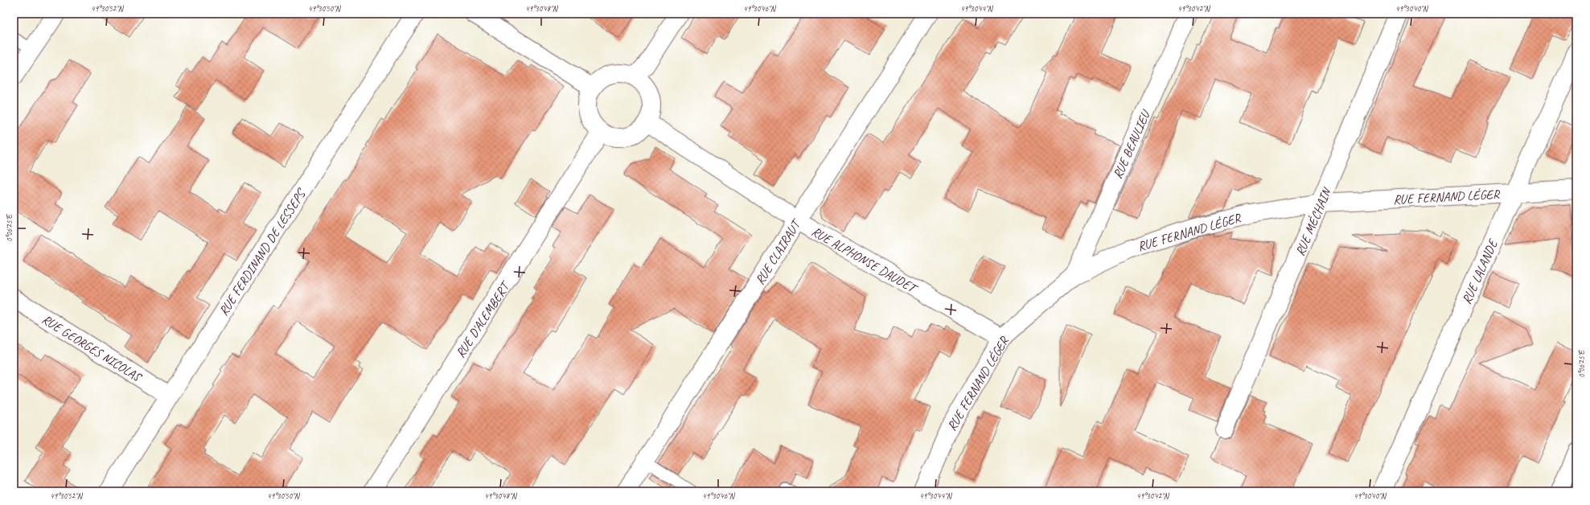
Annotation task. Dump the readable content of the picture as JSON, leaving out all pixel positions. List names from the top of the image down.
{
  "streets": {
    "street": [
      "RUE BEAULIEU",
      "RUE FERNAND LÉGER",
      "RUE MÉCHAIN",
      "RUE FERDINAND DE LESSEPS",
      "RUE CLAIRAUT",
      "RUE ALPHONSE DAUDET",
      "RUE LALANDE",
      "RUE D'ALEMBERT",
      "RUE GEORGES NICOLAS"
    ]
  },
  "crossings": [
    ["RUE BEAULIEU", "RUE FERNAND LÉGER"],
    ["RUE FERNAND LÉGER", "RUE MÉCHAIN"],
    ["RUE FERNAND LÉGER", "RUE ALPHONSE DAUDET"],
    ["RUE FERNAND LÉGER", "RUE LALANDE"],
    ["RUE FERDINAND DE LESSEPS", "RUE GEORGES NICOLAS"],
    ["RUE CLAIRAUT", "RUE ALPHONSE DAUDET"],
    ["RUE ALPHONSE DAUDET", "RUE D'ALEMBERT"]
  ],
  "coordinates": [
    "49°30'52\"N",
    "49°30'50\"N",
    "49°30'48\"N",
    "49°30'46\"N",
    "49°30'44\"N",
    "49°30'42\"N",
    "49°30'40\"N",
    "0°06'25\"E"
  ]
}
